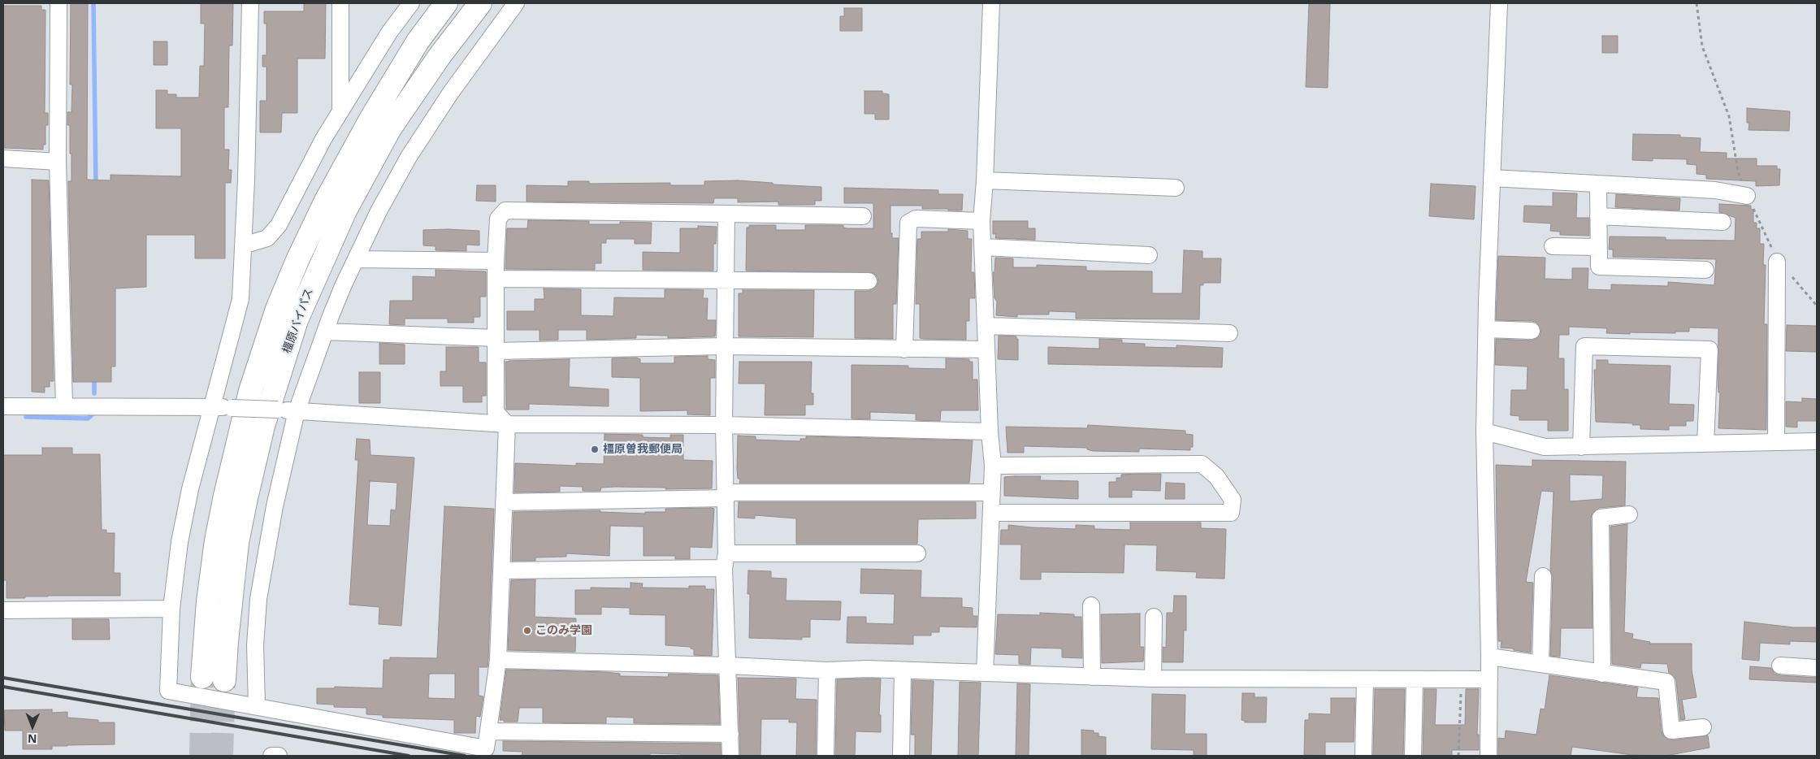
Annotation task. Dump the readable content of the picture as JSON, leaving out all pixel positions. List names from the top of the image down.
{
  "streets": {
    "highway": ["橿原バイパス"]
  },
  "places": ["橿原曽我郵便局", "このみ学園"],
  "north": "bottom"
}
